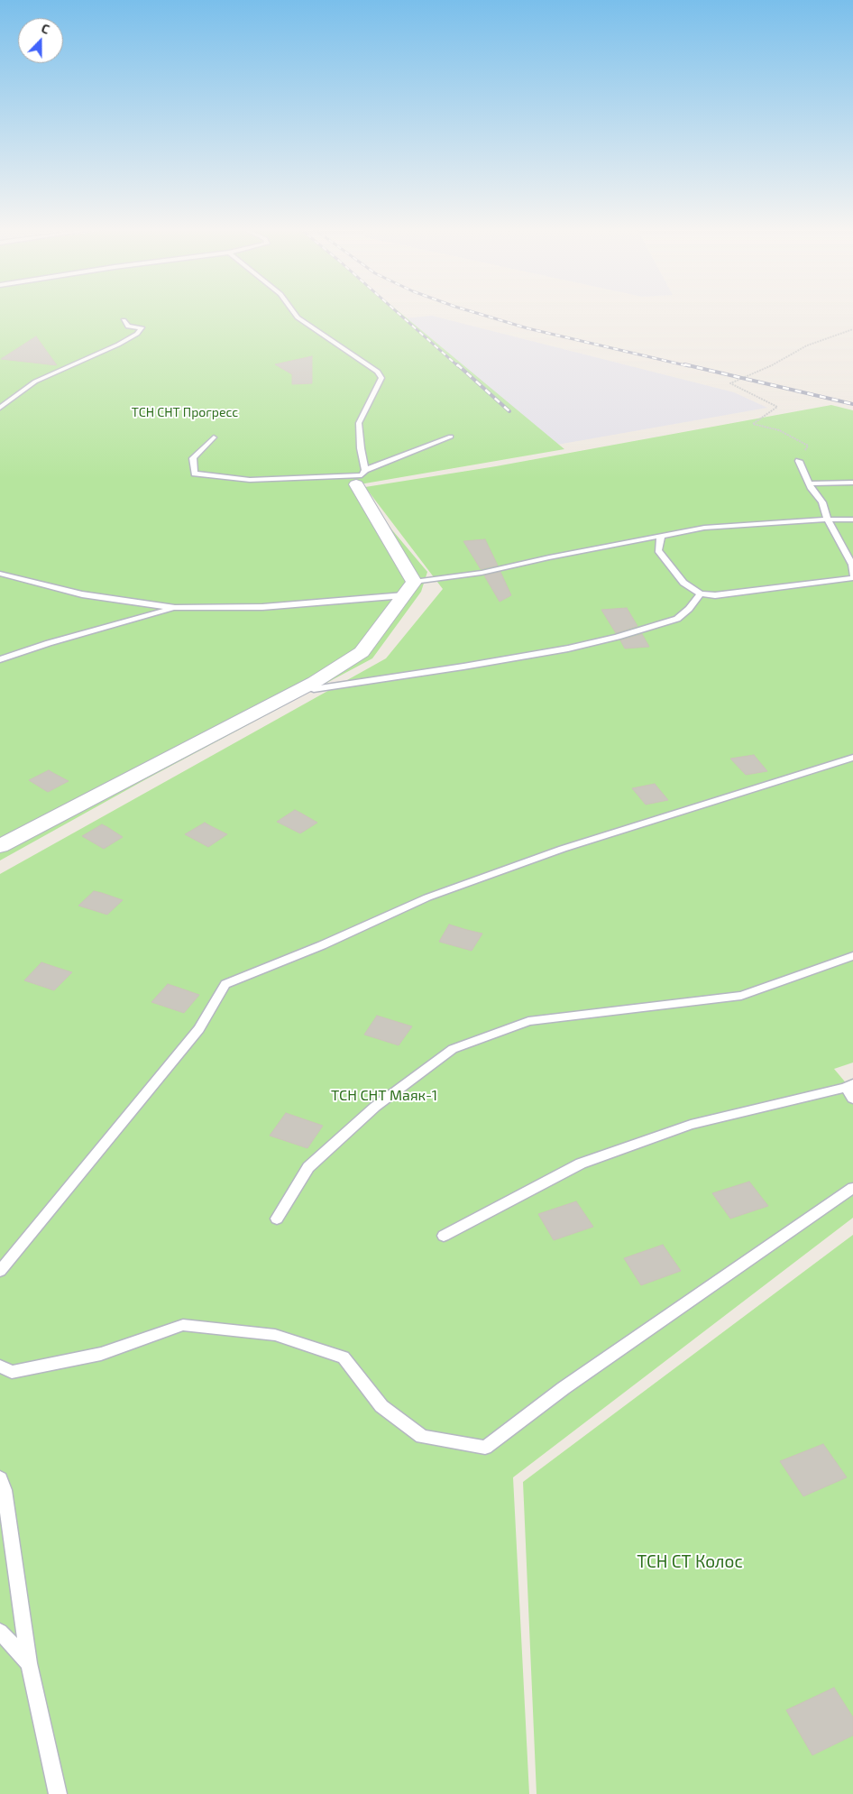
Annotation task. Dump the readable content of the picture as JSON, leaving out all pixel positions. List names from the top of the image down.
{
  "parks": ["ТСН СНТ Прогресс", "ТСН СНТ Маяк-1", "ТСН СТ Колос"],
  "north": "top"
}
